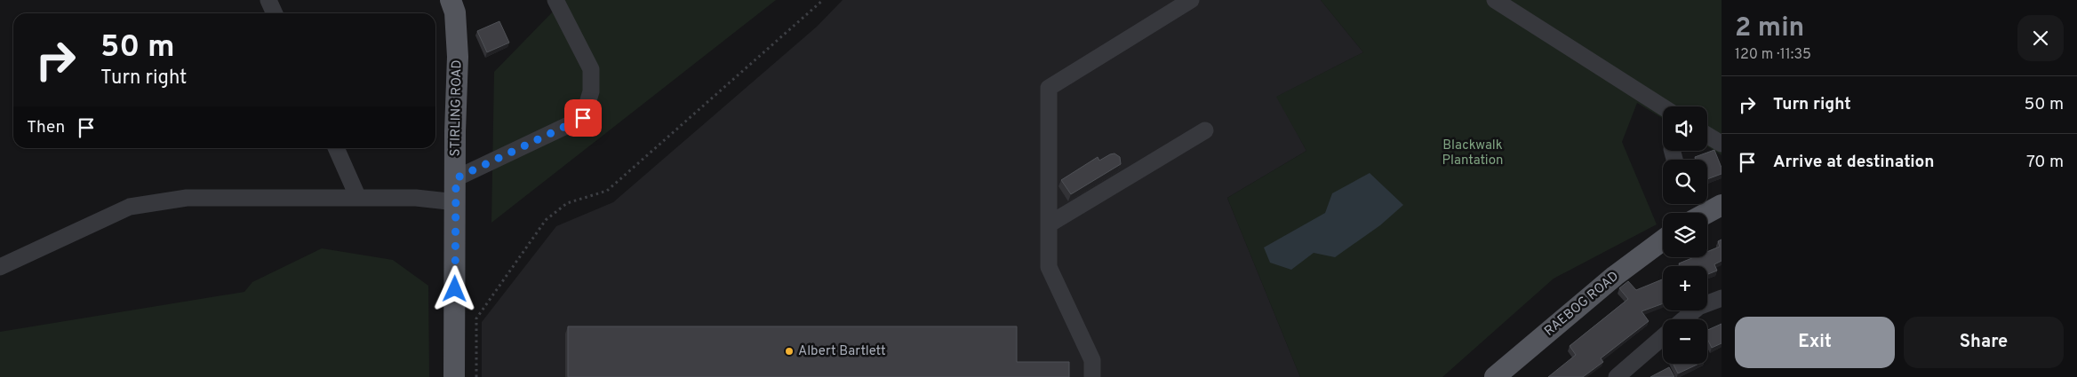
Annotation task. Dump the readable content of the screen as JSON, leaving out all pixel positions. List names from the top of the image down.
{
  "streets": {
    "main road": ["STIRLING ROAD", "RAEBOG ROAD"]
  },
  "parks": ["Blackwalk Plantation"],
  "places": ["Albert Bartlett"],
  "page": {
    "heading": ["2 min", "120 m · 11:35"],
    "turn": ["50 m", "Turn right"],
    "list": [
      {
        "name": "Turn right",
        "value": "50 m"
      },
      {
        "name": "Arrive at destination",
        "value": "70 m"
      }
    ],
    "map_buttons": ["+", "−"],
    "then": "Then",
    "buttons": ["Exit", "Share"]
  }
}
